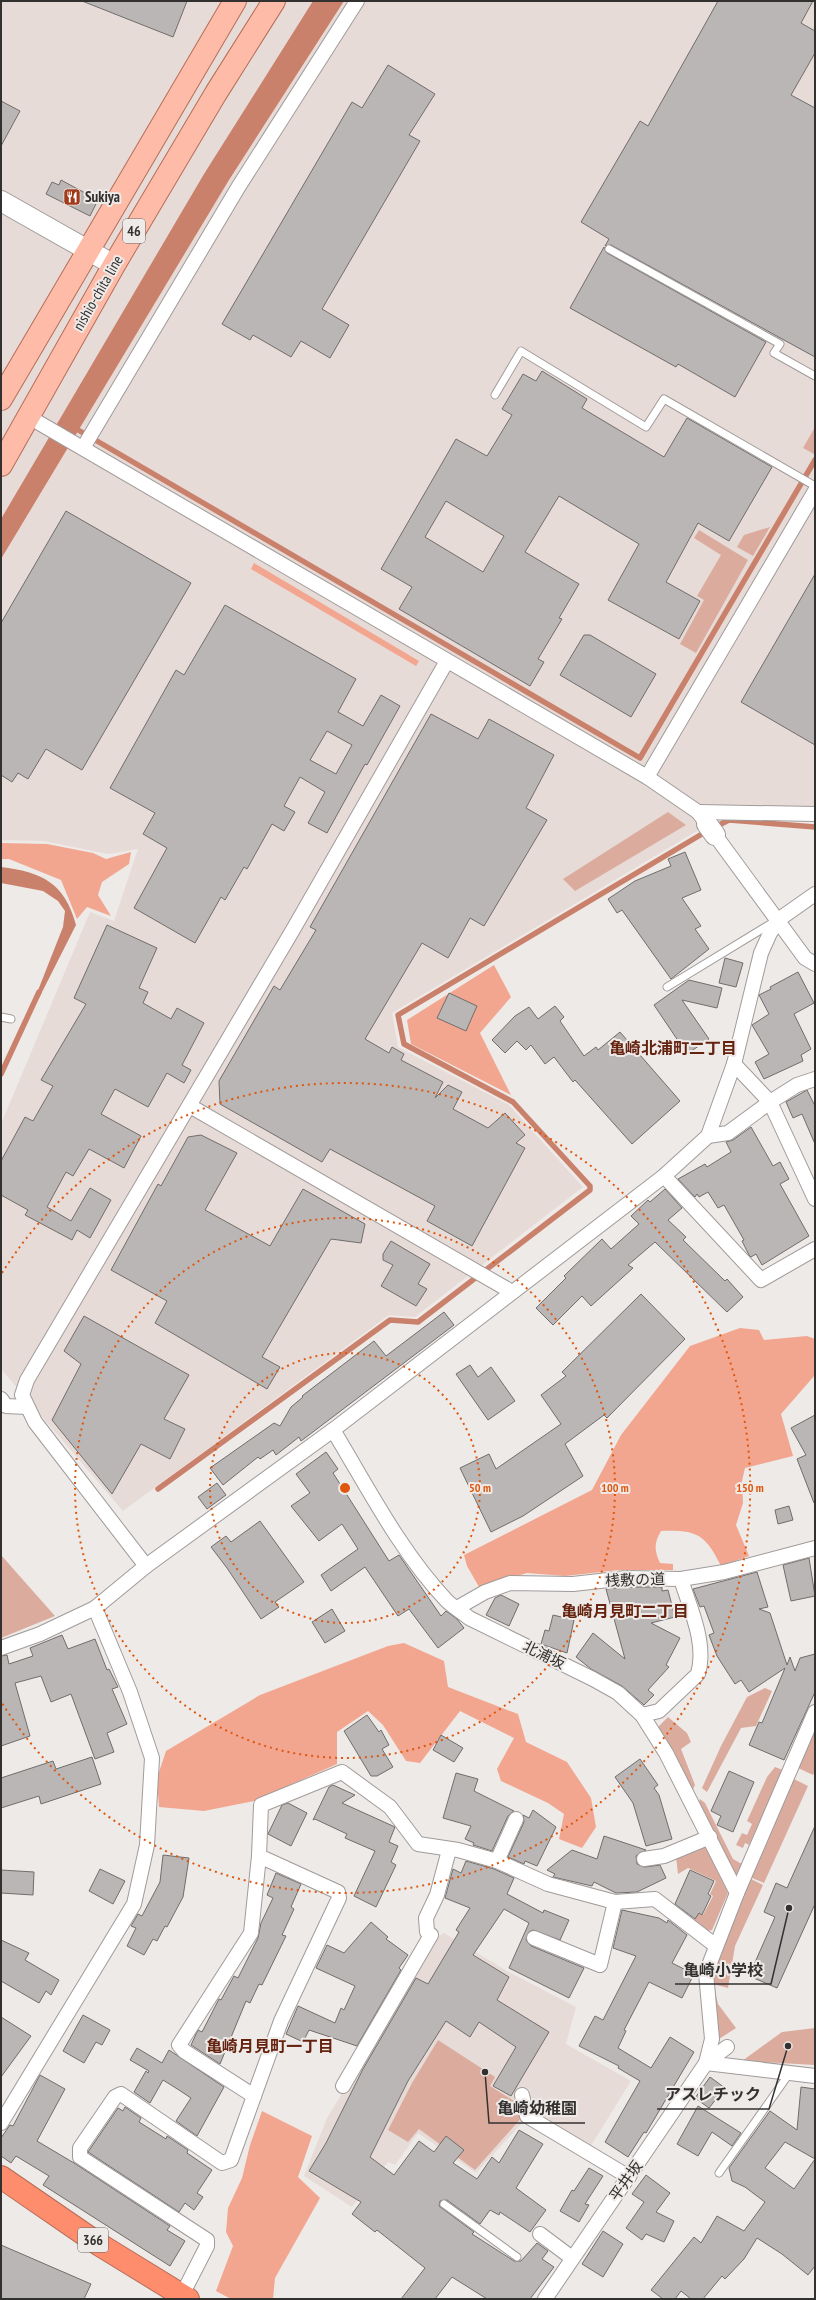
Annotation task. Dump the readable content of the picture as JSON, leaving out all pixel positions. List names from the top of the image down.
{
  "streets": {
    "highway": ["366"],
    "main road": ["46", "nishio-chita line"],
    "street": ["桟敷の道", "北浦坂", "平井坂"]
  },
  "crossings": [
    ["桟敷の道", "北浦坂"]
  ],
  "districts": ["亀崎北浦町二丁目", "亀崎月見町二丁目", "亀崎月見町一丁目"],
  "places": {
    "restaurant": ["Sukiya"],
    "other": ["亀崎小学校", "アスレチック", "亀崎幼稚園"]
  },
  "rings": ["50 m", "100 m", "150 m"]
}
